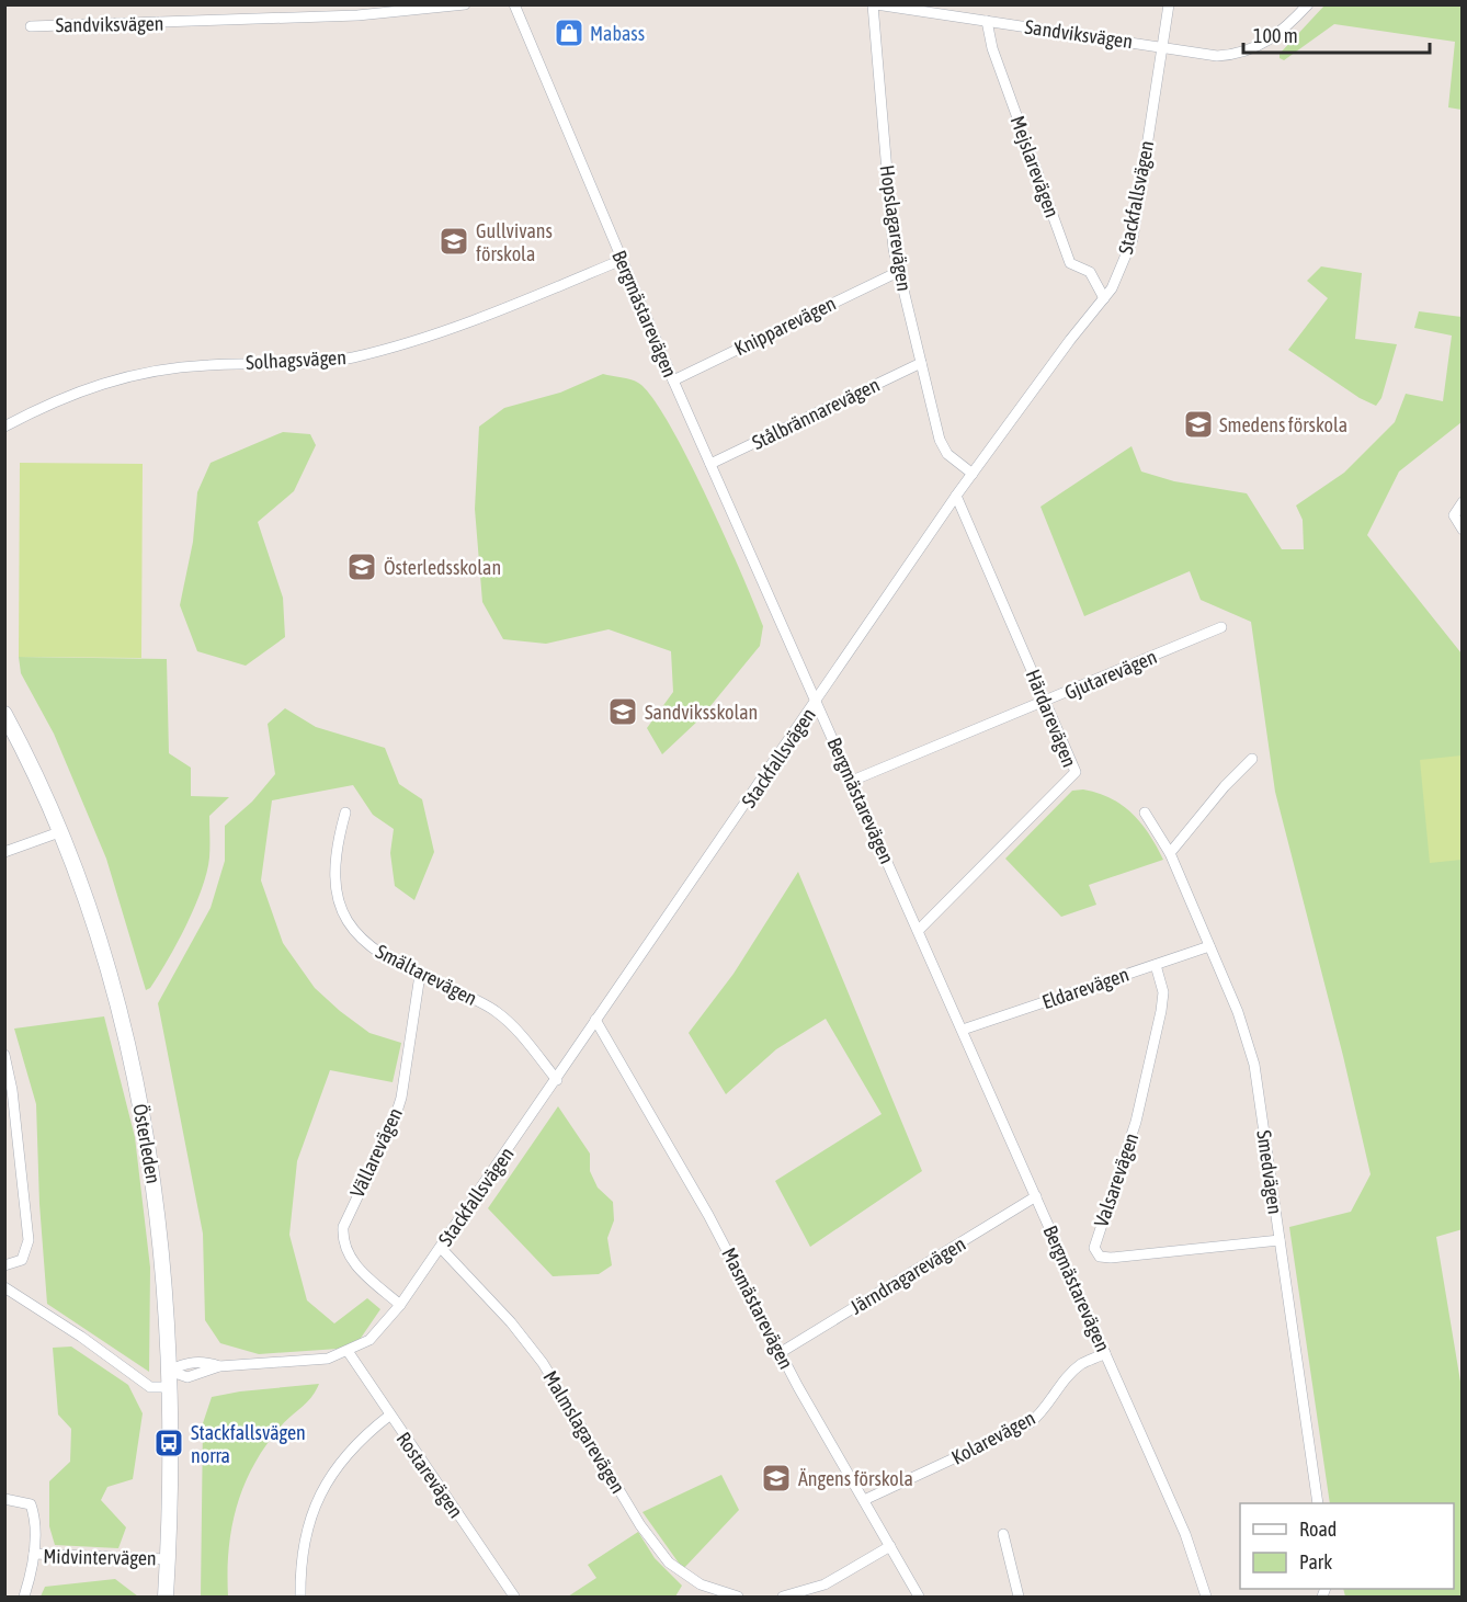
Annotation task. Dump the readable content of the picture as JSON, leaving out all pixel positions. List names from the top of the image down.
{
  "streets": {
    "main road": ["Österleden"],
    "street": [
      "Sandviksvägen",
      "Mejslarevägen",
      "Stackfallsvägen",
      "Hopslagarevägen",
      "Bergmästarevägen",
      "Knipparevägen",
      "Solhagsvägen",
      "Stålbrännarevägen",
      "Gjutarevägen",
      "Härdarevägen",
      "Smältarevägen",
      "Eldarevägen",
      "Vällarevägen",
      "Smedvägen",
      "Valsarevägen",
      "Järndragarevägen",
      "Masmästarevägen",
      "Malmslagarevägen",
      "Kolarevägen",
      "Rostarevägen",
      "Midvintervägen"
    ]
  },
  "crossings": [
    ["Sandviksvägen", "Mejslarevägen"],
    ["Sandviksvägen", "Stackfallsvägen"],
    ["Sandviksvägen", "Hopslagarevägen"],
    ["Mejslarevägen", "Stackfallsvägen"],
    ["Stackfallsvägen", "Hopslagarevägen"],
    ["Stackfallsvägen", "Bergmästarevägen"],
    ["Stackfallsvägen", "Härdarevägen"],
    ["Stackfallsvägen", "Smältarevägen"],
    ["Stackfallsvägen", "Österleden"],
    ["Stackfallsvägen", "Vällarevägen"],
    ["Stackfallsvägen", "Masmästarevägen"],
    ["Stackfallsvägen", "Malmslagarevägen"],
    ["Stackfallsvägen", "Rostarevägen"],
    ["Hopslagarevägen", "Knipparevägen"],
    ["Hopslagarevägen", "Stålbrännarevägen"],
    ["Bergmästarevägen", "Knipparevägen"],
    ["Bergmästarevägen", "Solhagsvägen"],
    ["Bergmästarevägen", "Stålbrännarevägen"],
    ["Bergmästarevägen", "Gjutarevägen"],
    ["Bergmästarevägen", "Härdarevägen"],
    ["Bergmästarevägen", "Eldarevägen"],
    ["Bergmästarevägen", "Järndragarevägen"],
    ["Bergmästarevägen", "Kolarevägen"],
    ["Gjutarevägen", "Härdarevägen"],
    ["Smältarevägen", "Vällarevägen"],
    ["Eldarevägen", "Smedvägen"],
    ["Eldarevägen", "Valsarevägen"],
    ["Österleden", "Midvintervägen"],
    ["Smedvägen", "Valsarevägen"],
    ["Järndragarevägen", "Masmästarevägen"],
    ["Masmästarevägen", "Kolarevägen"]
  ],
  "places": {
    "shop": ["Mabass"],
    "school or university": [
      "Gullvivans förskola",
      "Smedens förskola",
      "Österledsskolan",
      "Sandviksskolan",
      "Ängens förskola"
    ],
    "bus stop": ["Stackfallsvägen norra"]
  },
  "legend": ["Road", "Park"],
  "scale_bar": "100 m"
}
